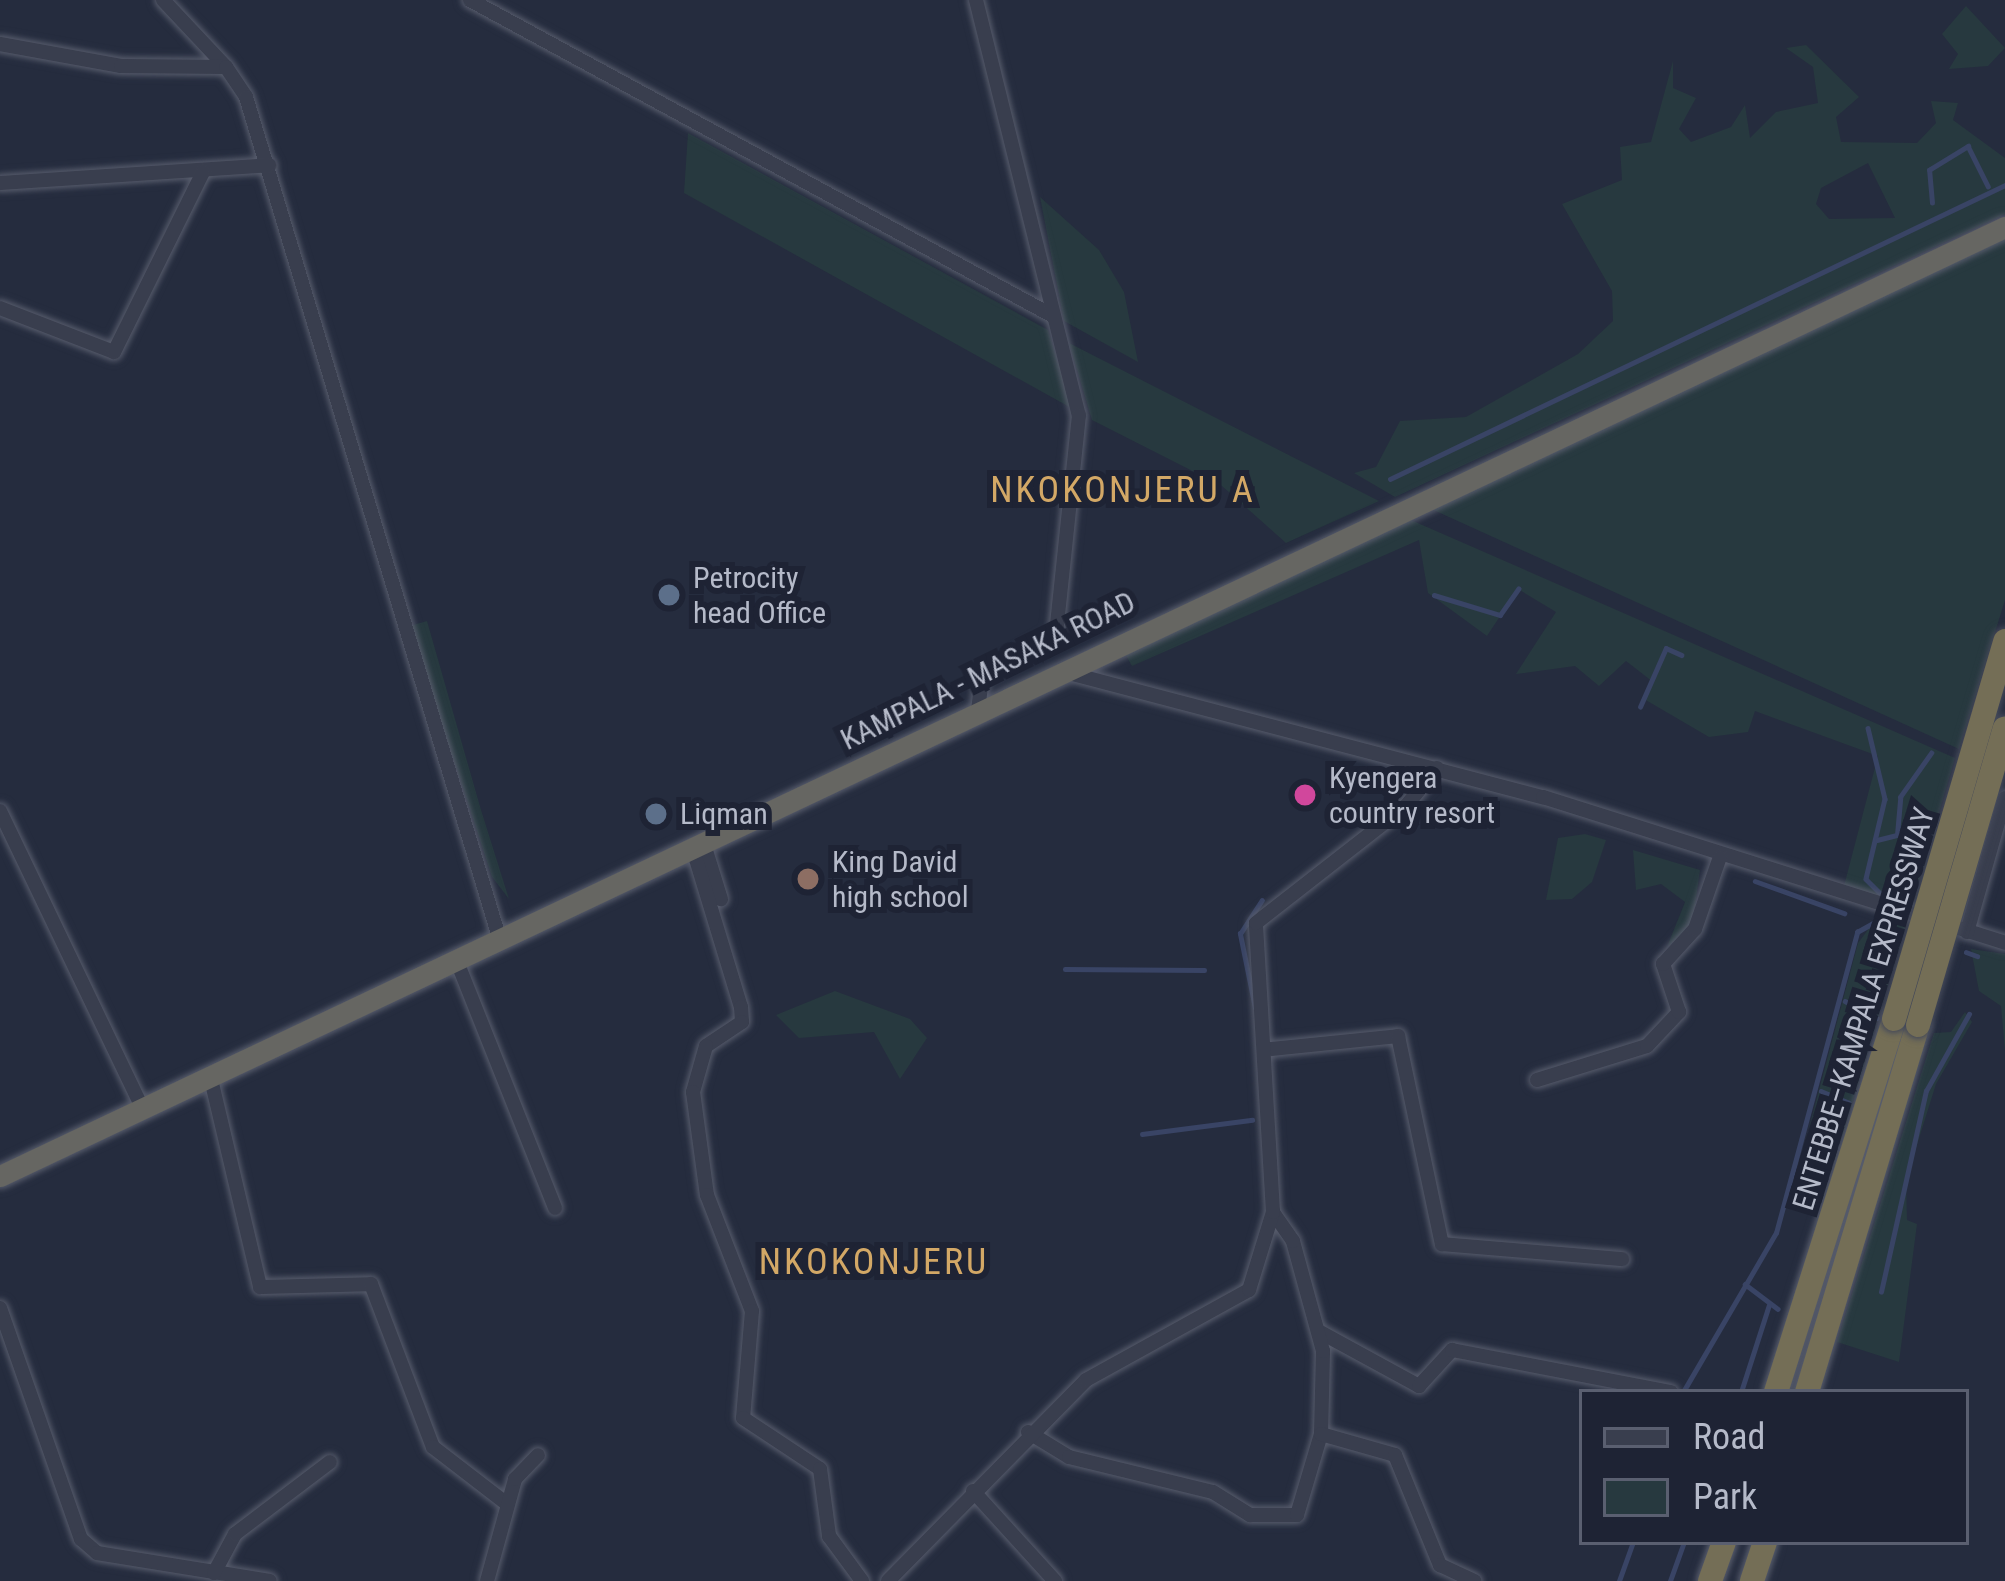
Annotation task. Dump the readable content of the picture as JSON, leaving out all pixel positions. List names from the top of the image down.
{
  "streets": {
    "highway": ["KAMPALA - MASAKA ROAD", "ENTEBBE–KAMPALA EXPRESSWAY"]
  },
  "districts": ["NKOKONJERU A", "NKOKONJERU"],
  "places": [
    "Petrocity head Office",
    "Kyengera country resort",
    "Liqman",
    "King David high school"
  ],
  "legend": ["Road", "Park"]
}
